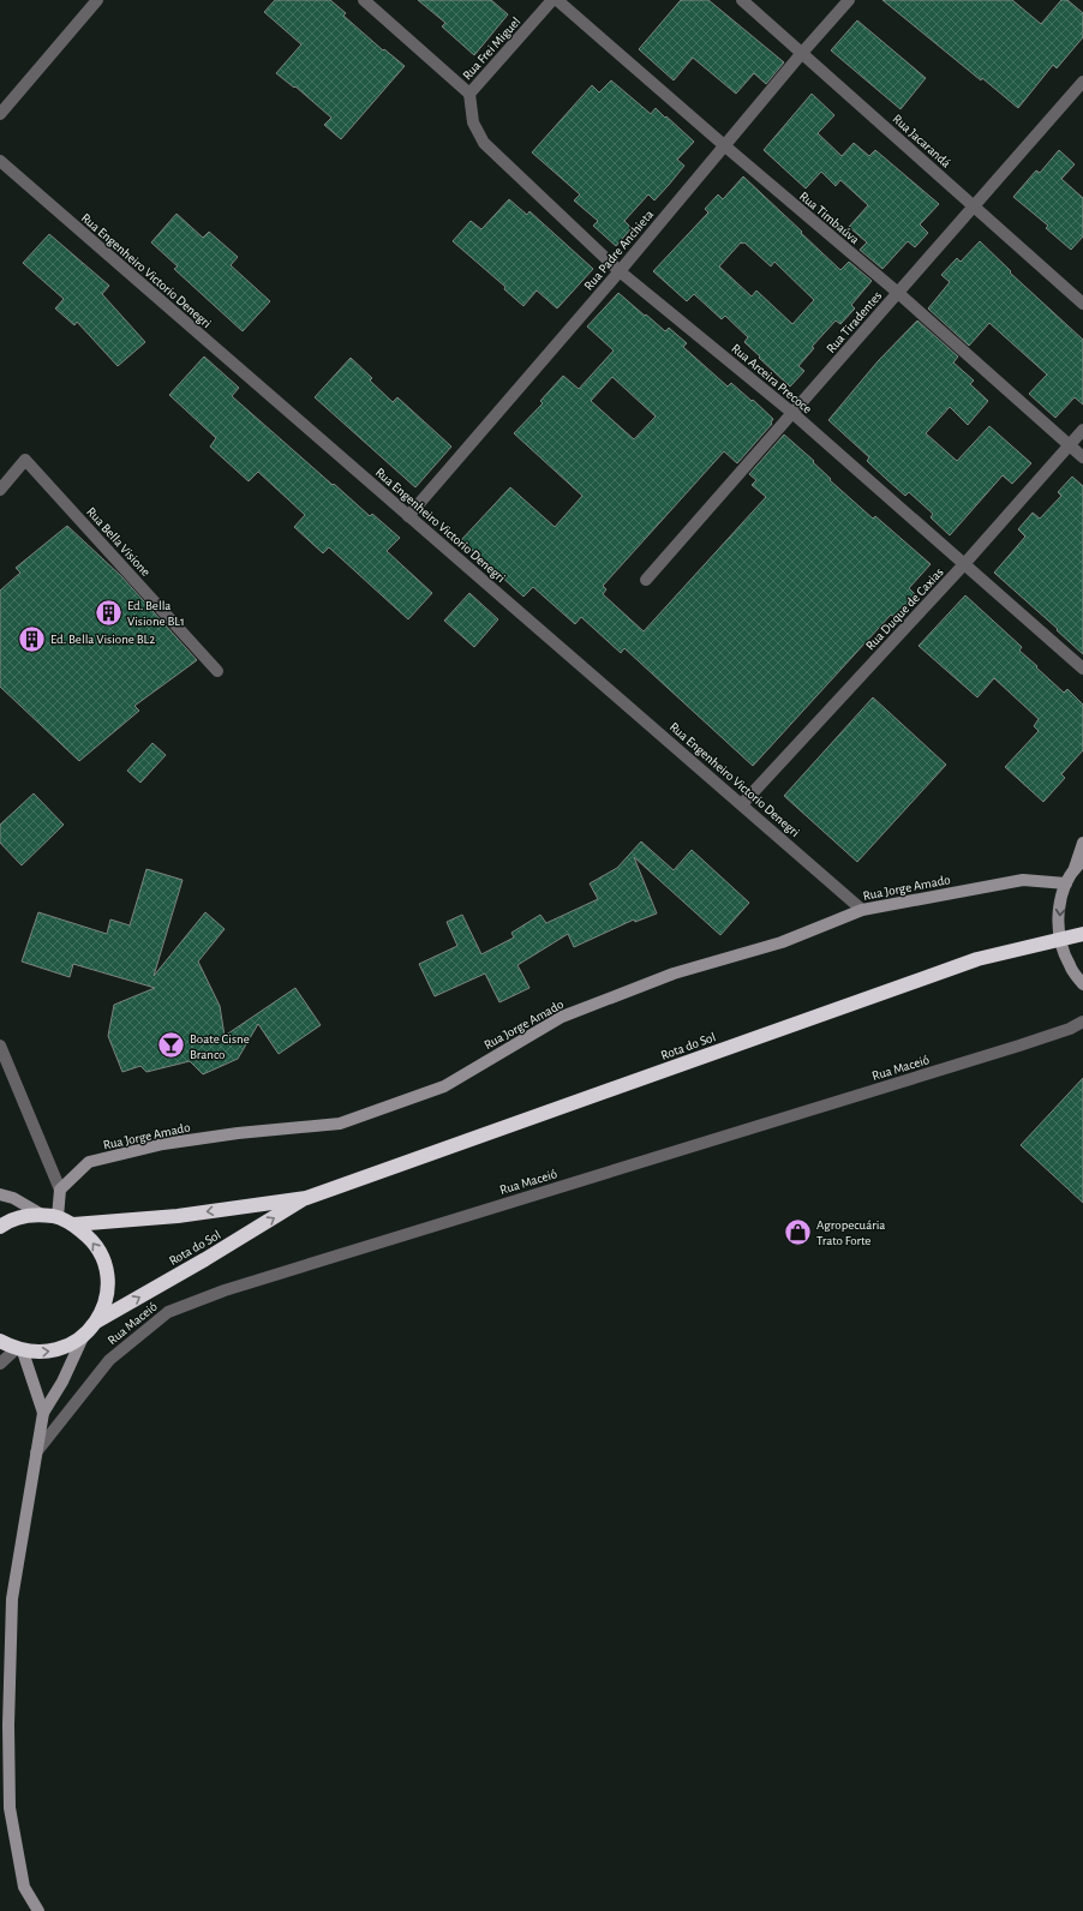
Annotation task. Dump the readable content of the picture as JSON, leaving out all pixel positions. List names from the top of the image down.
{
  "streets": {
    "highway": ["Rota do Sol"],
    "street": [
      "Rua Frei Miguel",
      "Rua Jacarandá",
      "Rua Timbaúva",
      "Rua Padre Anchieta",
      "Rua Engenheiro Victorio Denegri",
      "Rua Tiradentes",
      "Rua Arceira Precoce",
      "Rua Bella Visione",
      "Rua Duque de Caxias",
      "Rua Jorge Amado",
      "Rua Maceió"
    ]
  },
  "crossings": [
    ["Rua Frei Miguel", "Rua Arceira Precoce"],
    ["Rua Jacarandá", "Rua Padre Anchieta"],
    ["Rua Jacarandá", "Rua Tiradentes"],
    ["Rua Timbaúva", "Rua Padre Anchieta"],
    ["Rua Timbaúva", "Rua Tiradentes"],
    ["Rua Timbaúva", "Rua Duque de Caxias"],
    ["Rua Padre Anchieta", "Rua Engenheiro Victorio Denegri"],
    ["Rua Padre Anchieta", "Rua Arceira Precoce"],
    ["Rua Engenheiro Victorio Denegri", "Rua Duque de Caxias"],
    ["Rua Engenheiro Victorio Denegri", "Rua Jorge Amado"],
    ["Rua Tiradentes", "Rua Arceira Precoce"],
    ["Rua Arceira Precoce", "Rua Duque de Caxias"]
  ],
  "places": {
    "building": ["Ed. Bella Visione BL1", "Ed. Bella Visione BL2"],
    "bar": ["Boate Cisne Branco"],
    "shop": ["Agropecuária Trato Forte"]
  }
}
